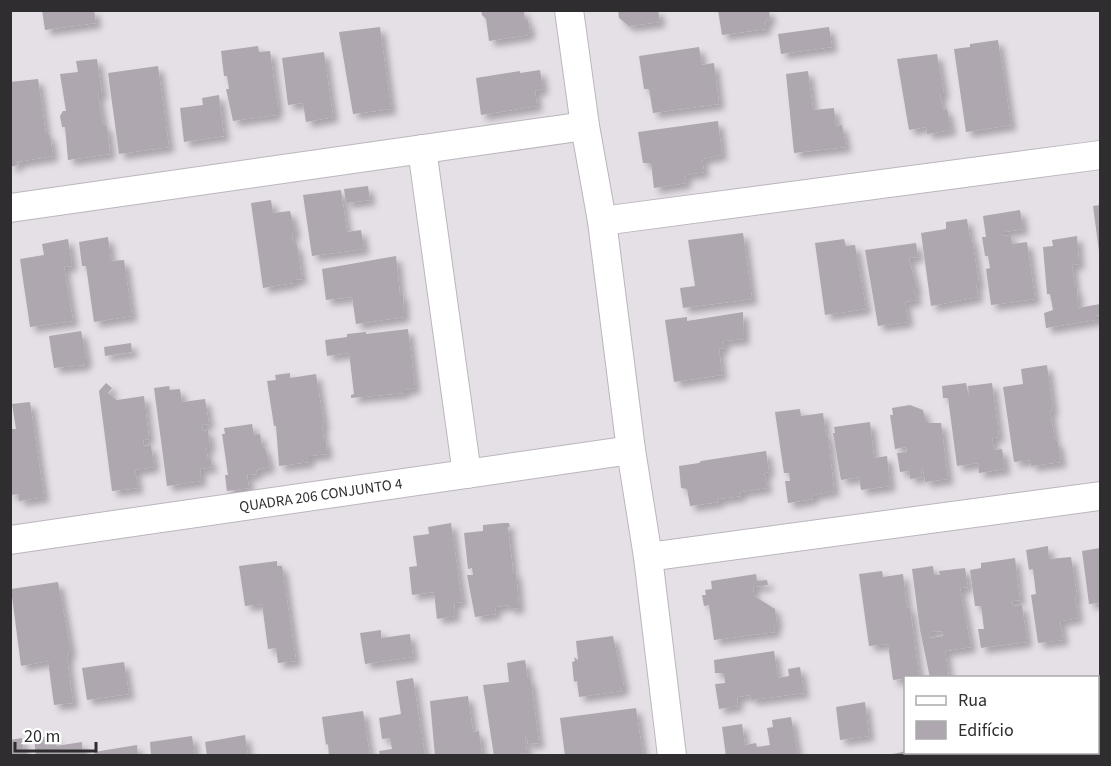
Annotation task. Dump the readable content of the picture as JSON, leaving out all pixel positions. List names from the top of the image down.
{
  "streets": {
    "street": ["QUADRA 206 CONJUNTO 4"]
  },
  "legend": ["Rua", "Edifício"],
  "scale_bar": "20 m"
}
